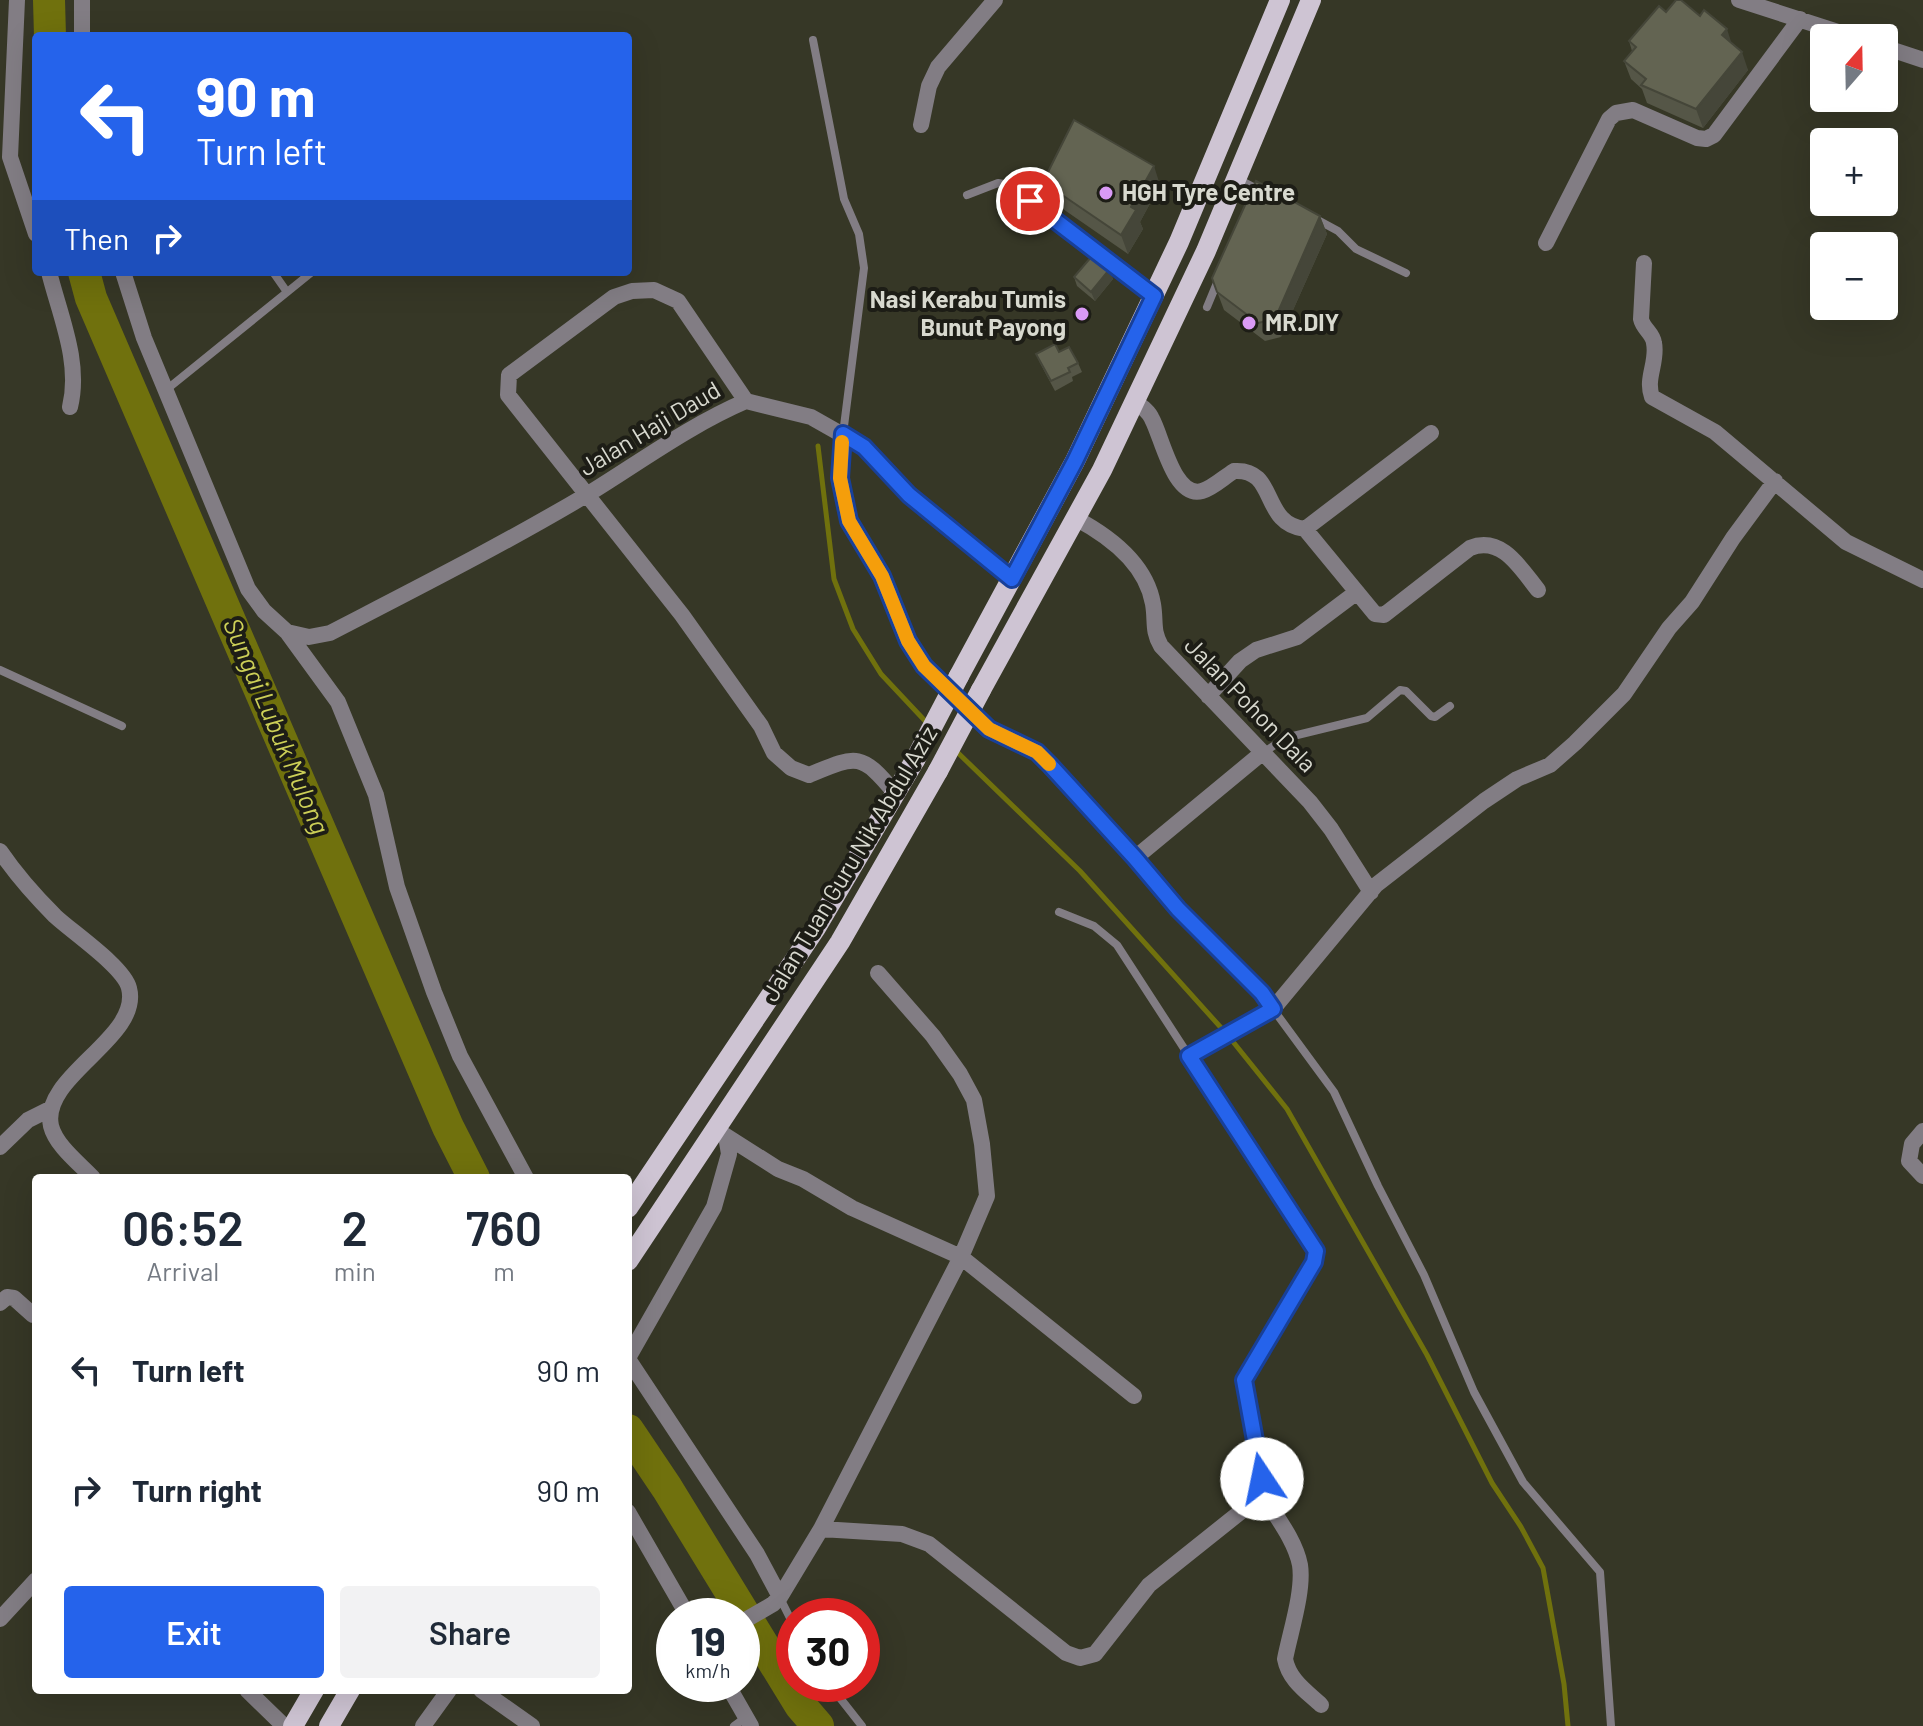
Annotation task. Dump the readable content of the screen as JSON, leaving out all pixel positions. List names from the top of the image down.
{
  "streets": {
    "main road": ["Jalan Tuan Guru Nik Abdul Aziz"],
    "street": ["Jalan Haji Daud", "Jalan Pohon Dala"]
  },
  "crossings": [
    ["Jalan Haji Daud", "Jalan Tuan Guru Nik Abdul Aziz"],
    ["Jalan Pohon Dala", "Jalan Tuan Guru Nik Abdul Aziz"]
  ],
  "water": ["Sungai Lubuk Mulong"],
  "places": ["HGH Tyre Centre", "Nasi Kerabu Tumis Bunut Payong", "MR.DIY"],
  "north": "top",
  "page": {
    "map_buttons": ["+", "−"],
    "turn": ["90 m", "Turn left"],
    "then": "Then",
    "eta": [
      "06:52",
      "Arrival",
      "2",
      "min",
      "760",
      "m"
    ],
    "list": [
      {
        "name": "Turn left",
        "value": "90 m"
      },
      {
        "name": "Turn right",
        "value": "90 m"
      }
    ],
    "buttons": ["Exit", "Share"],
    "speed": "19 km/h",
    "limit": "30"
  }
}
